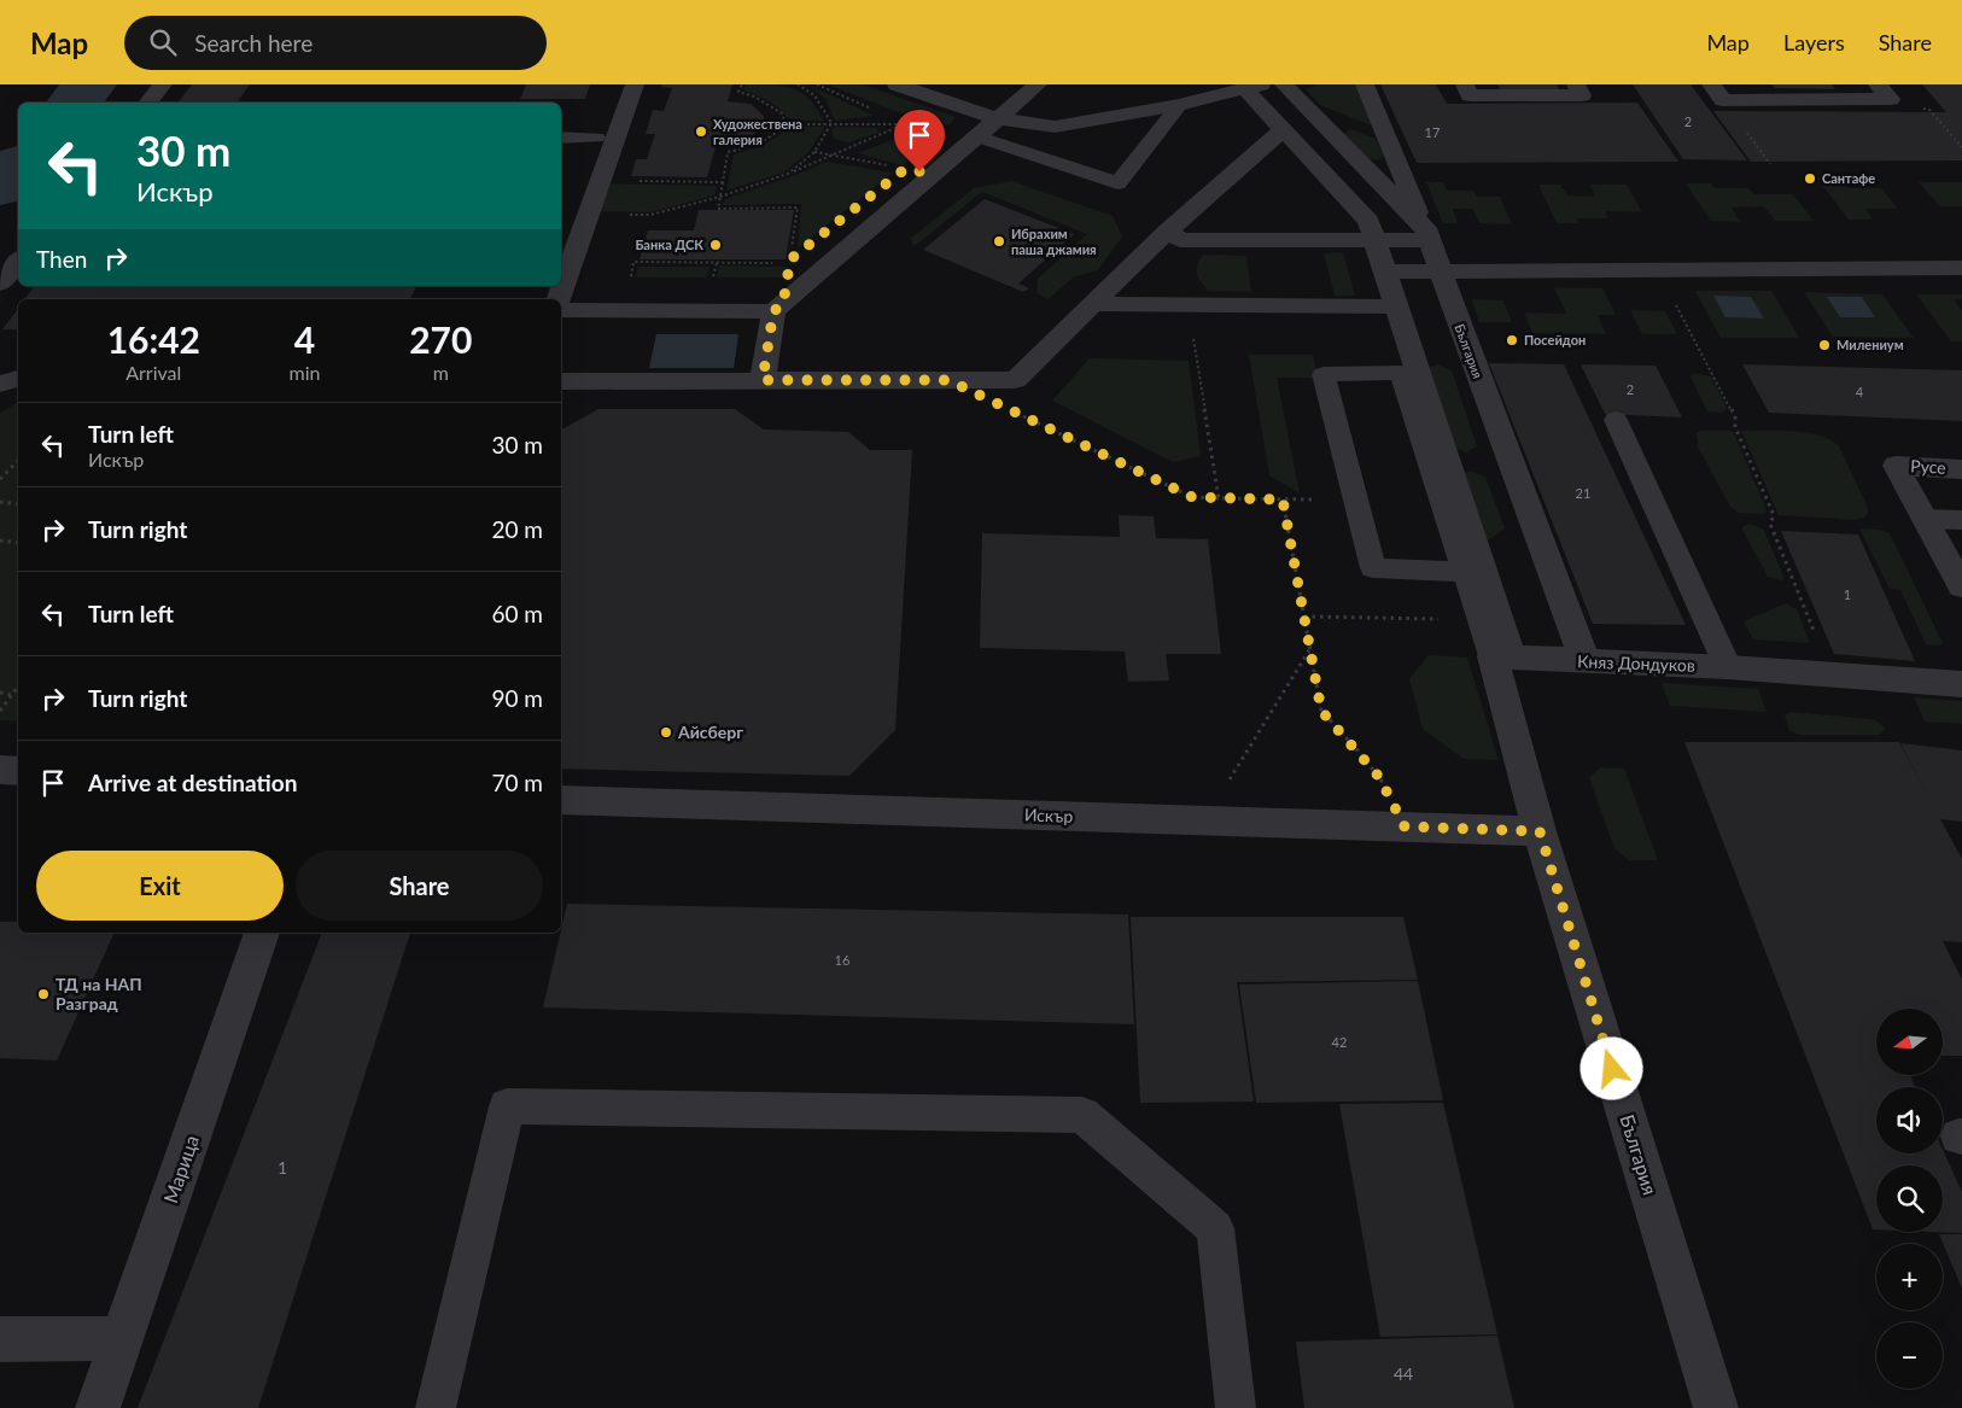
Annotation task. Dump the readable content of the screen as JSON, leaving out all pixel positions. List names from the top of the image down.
{
  "streets": {
    "street": [
      "България",
      "Русе",
      "Княз Дондуков",
      "Искър",
      "Марица"
    ]
  },
  "crossings": [
    ["България", "Княз Дондуков"],
    ["България", "Искър"]
  ],
  "places": [
    "Художествена галерия",
    "Сантафе",
    "Ибрахим паша джамия",
    "Банка ДСК",
    "Посейдон",
    "Милениум",
    "Айсберг",
    "ТД на НАП Разград"
  ],
  "house_numbers": [
    "2",
    "17",
    "2",
    "4",
    "21",
    "1",
    "16",
    "42",
    "1",
    "44"
  ],
  "north": "left",
  "page": {
    "header": "Map",
    "search": "Search here",
    "nav": ["Map", "Layers", "Share"],
    "turn": ["30 m", "Искър"],
    "then": "Then",
    "eta": [
      "16:42",
      "Arrival",
      "4",
      "min",
      "270",
      "m"
    ],
    "list": [
      {
        "name": "Turn left",
        "note": "Искър",
        "value": "30 m"
      },
      {
        "name": "Turn right",
        "value": "20 m"
      },
      {
        "name": "Turn left",
        "value": "60 m"
      },
      {
        "name": "Turn right",
        "value": "90 m"
      },
      {
        "name": "Arrive at destination",
        "value": "70 m"
      }
    ],
    "buttons": ["Exit", "Share"],
    "map_buttons": ["+", "−"]
  }
}
